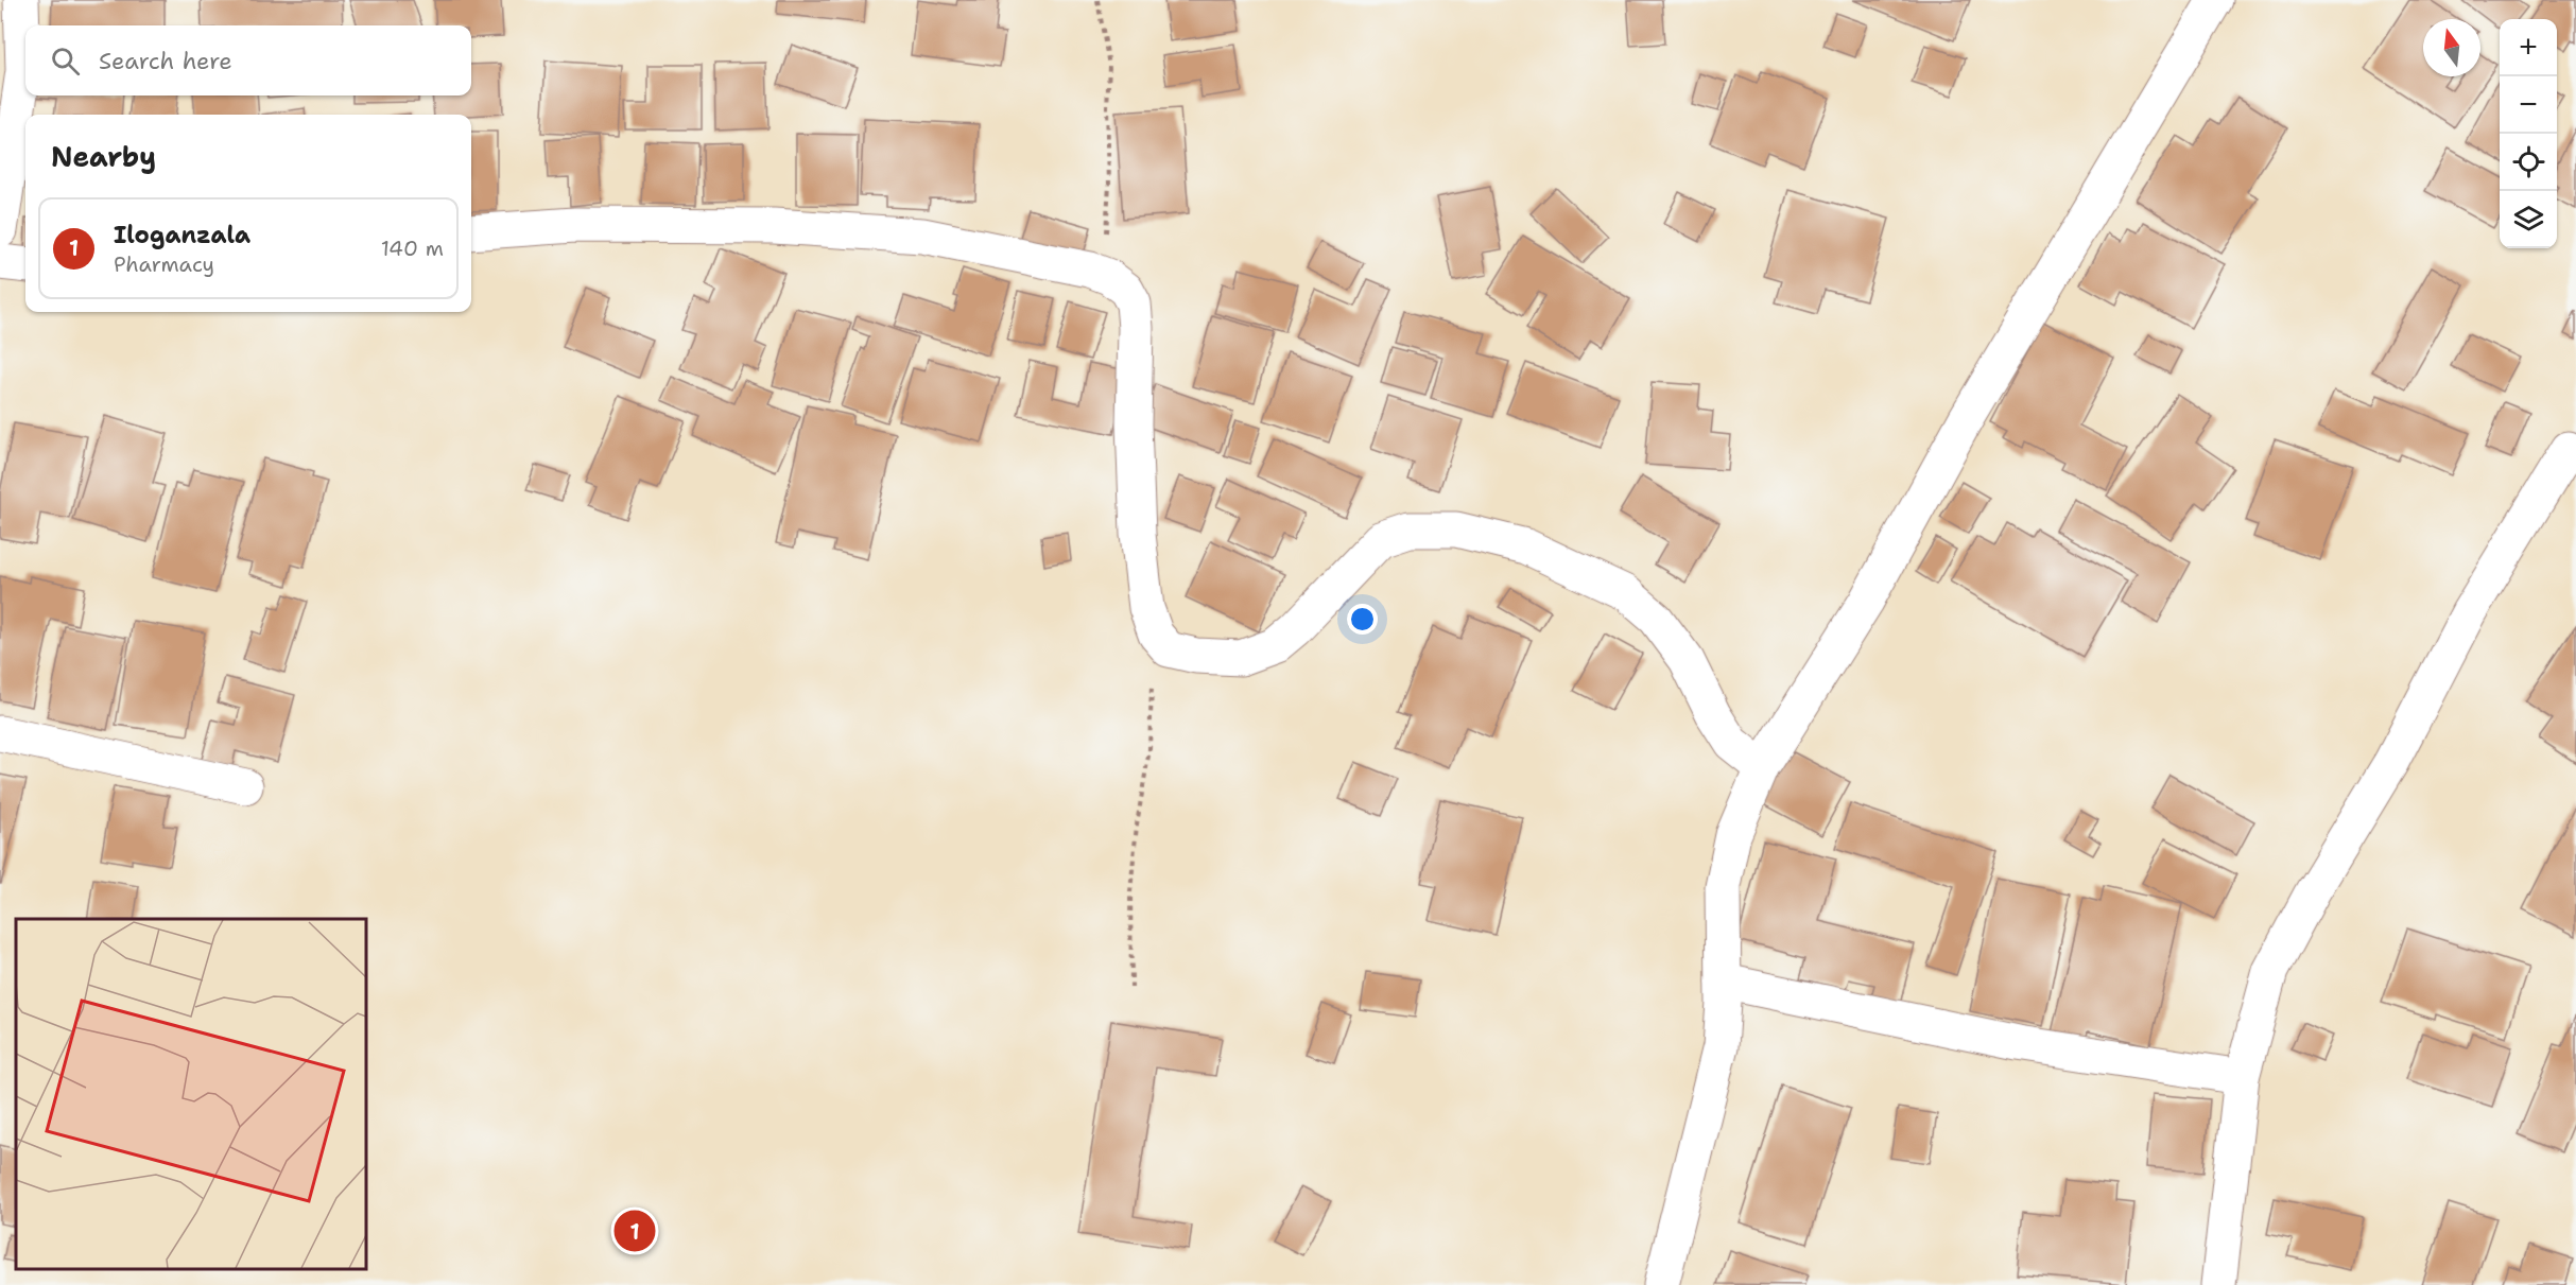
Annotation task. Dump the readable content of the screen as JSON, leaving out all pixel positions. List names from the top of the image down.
{
  "north": "top",
  "page": {
    "map_buttons": ["+", "−"],
    "search": "Search here",
    "heading": "Nearby",
    "list": [
      {
        "mark": "1",
        "name": "Iloganzala",
        "note": "Pharmacy",
        "value": "140 m"
      }
    ],
    "pins": "1"
  }
}
